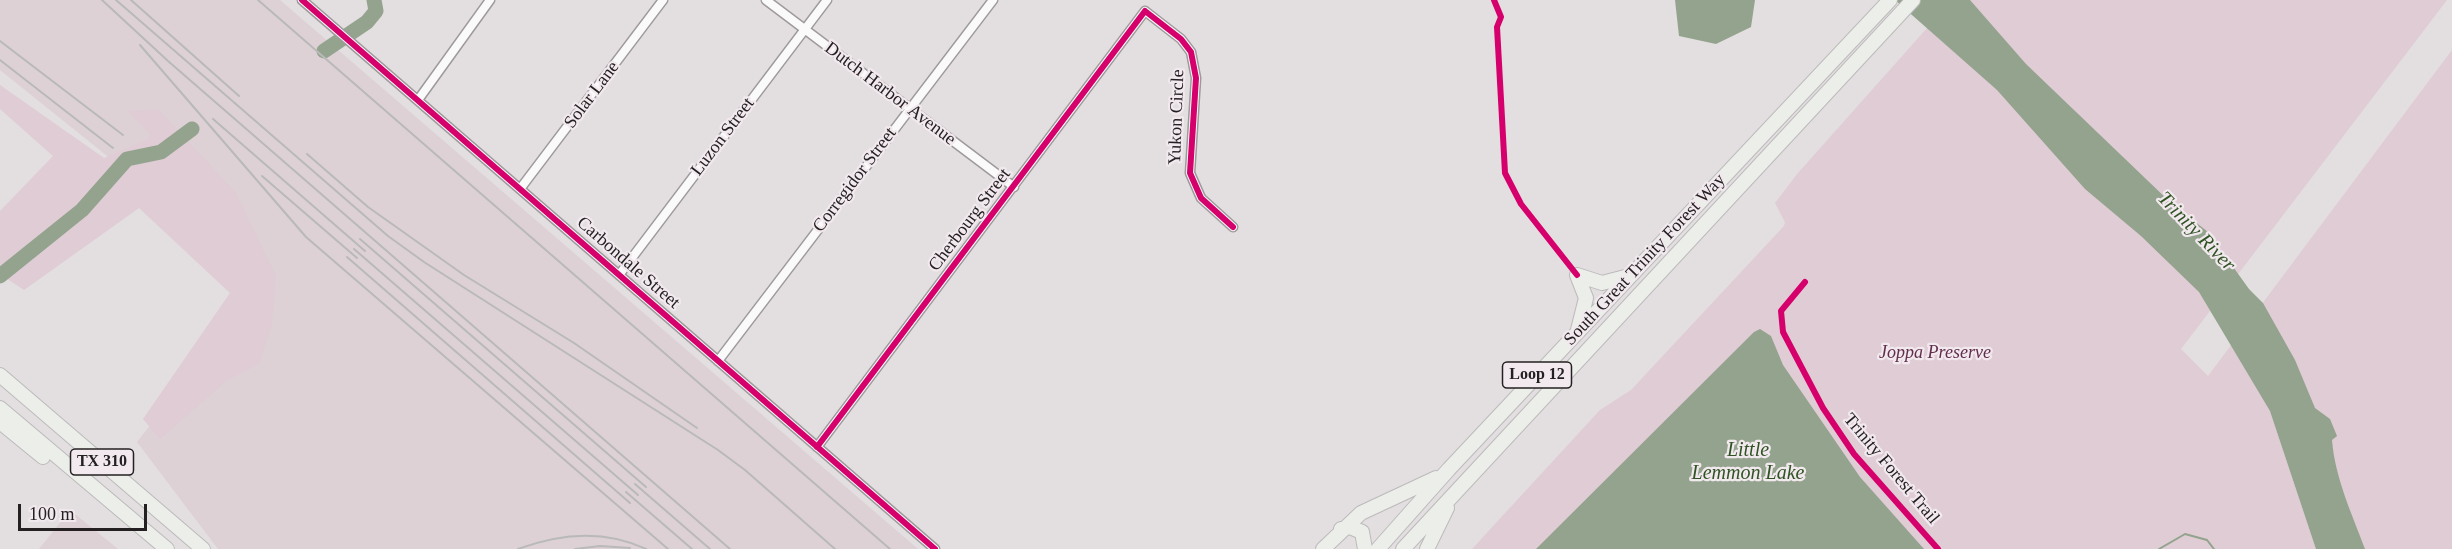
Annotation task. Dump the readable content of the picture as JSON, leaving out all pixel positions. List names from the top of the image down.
{
  "streets": {
    "main road": ["South Great Trinity Forest Way", "Loop 12", "TX 310"],
    "street": [
      "Dutch Harbor Avenue",
      "Solar Lane",
      "Yukon Circle",
      "Luzon Street",
      "Corregidor Street",
      "Cherbourg Street",
      "Carbondale Street"
    ],
    "cycle path": ["Trinity Forest Trail"]
  },
  "crossings": [
    ["Dutch Harbor Avenue", "Luzon Street"],
    ["Dutch Harbor Avenue", "Corregidor Street"],
    ["Dutch Harbor Avenue", "Cherbourg Street"],
    ["Solar Lane", "Carbondale Street"],
    ["Yukon Circle", "Cherbourg Street"],
    ["Luzon Street", "Carbondale Street"],
    ["Corregidor Street", "Carbondale Street"],
    ["Cherbourg Street", "Carbondale Street"]
  ],
  "water": ["Trinity River", "Little Lemmon Lake"],
  "parks": ["Joppa Preserve"],
  "scale_bar": "100 m"
}
